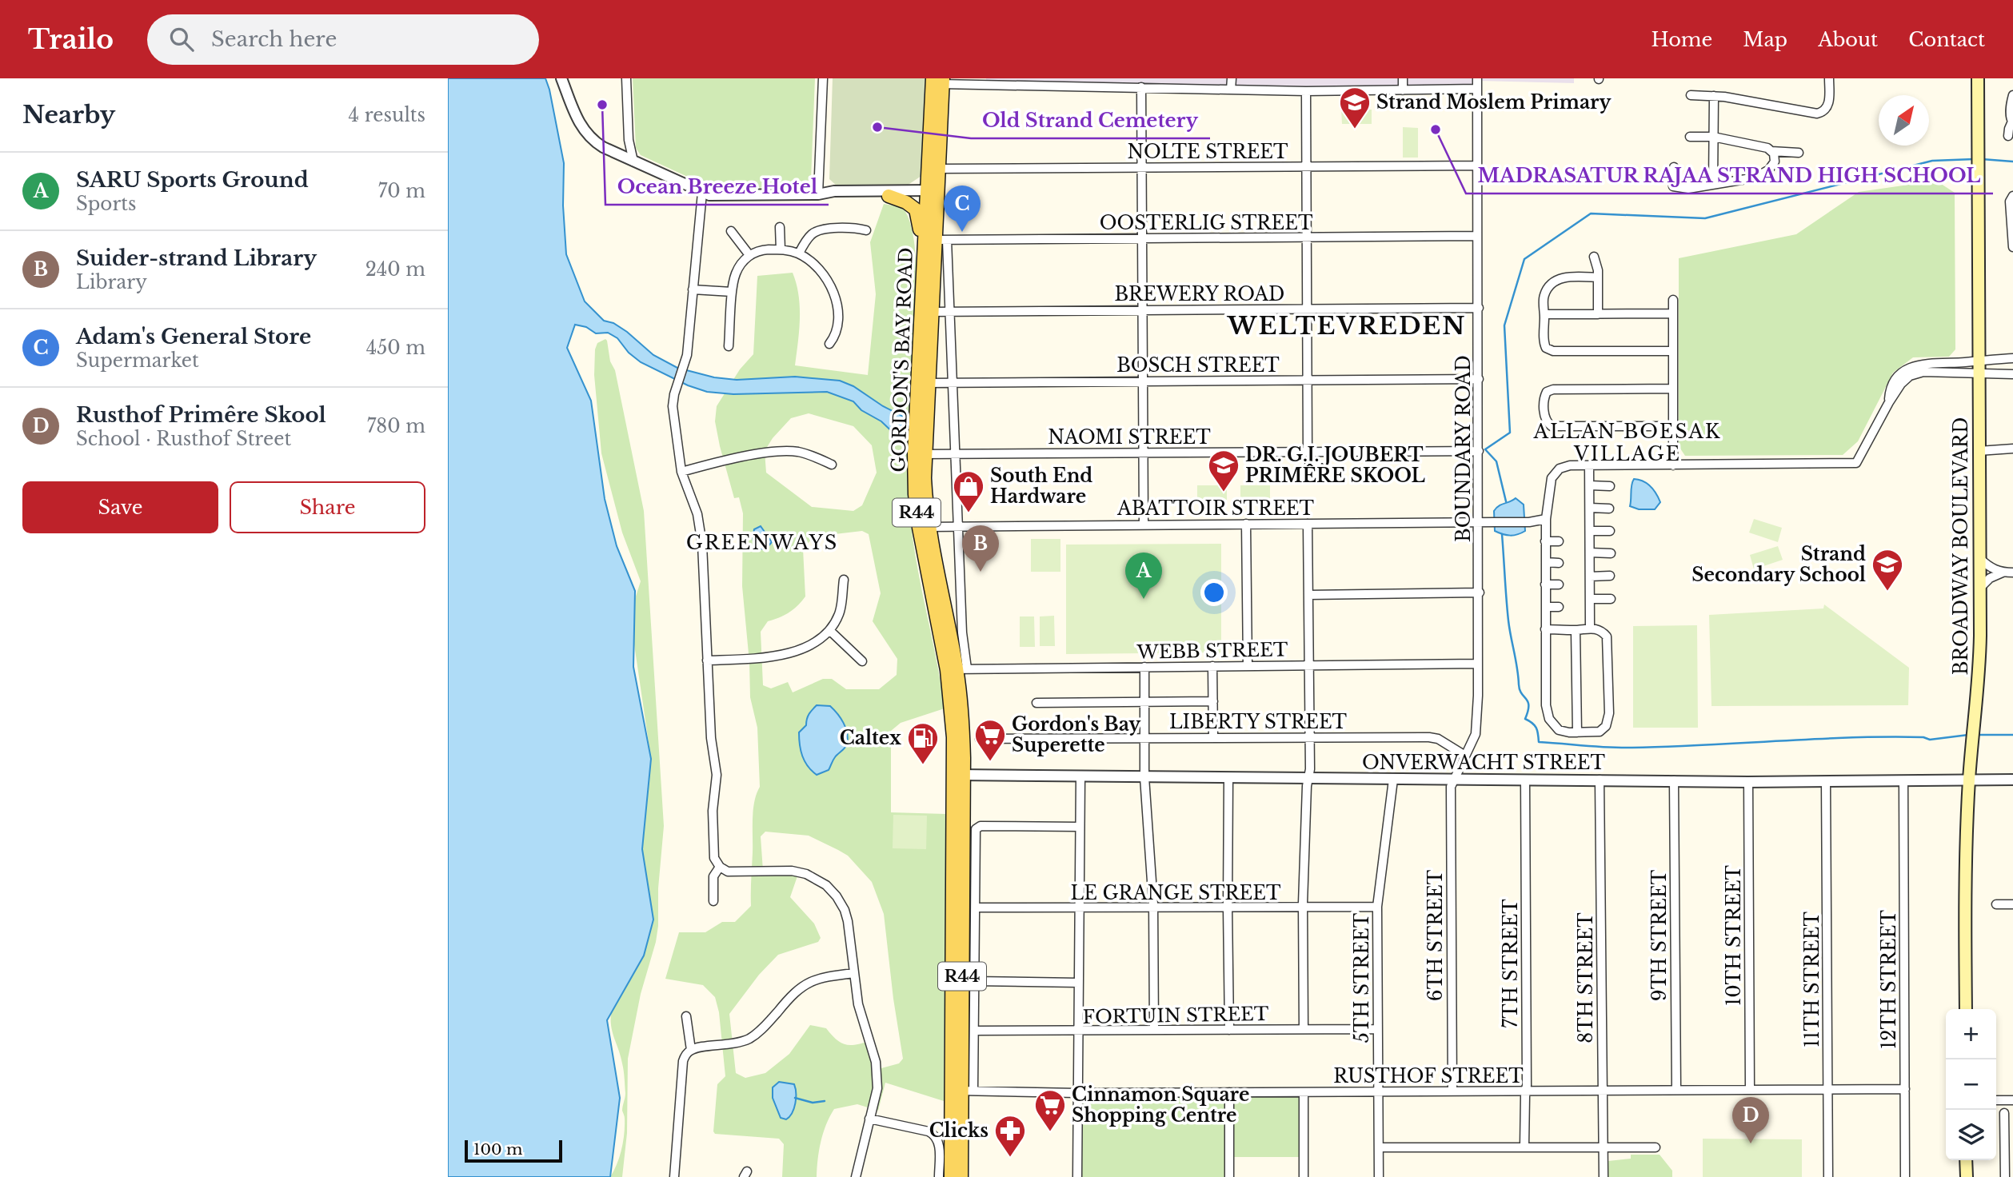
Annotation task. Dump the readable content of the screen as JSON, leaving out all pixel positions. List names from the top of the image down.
{
  "streets": {
    "main road": ["GORDON'S BAY ROAD", "R44", "BROADWAY BOULEVARD"],
    "street": [
      "NOLTE STREET",
      "OOSTERLIG STREET",
      "BREWERY ROAD",
      "BOSCH STREET",
      "NAOMI STREET",
      "BOUNDARY ROAD",
      "ABATTOIR STREET",
      "WEBB STREET",
      "LIBERTY STREET",
      "ONVERWACHT STREET",
      "LE GRANGE STREET",
      "6TH STREET",
      "9TH STREET",
      "10TH STREET",
      "7TH STREET",
      "5TH STREET",
      "8TH STREET",
      "11TH STREET",
      "12TH STREET",
      "FORTUIN STREET",
      "RUSTHOF STREET"
    ]
  },
  "crossings": [
    ["NOLTE STREET", "GORDON'S BAY ROAD"],
    ["NOLTE STREET", "BOUNDARY ROAD"],
    ["OOSTERLIG STREET", "GORDON'S BAY ROAD"],
    ["OOSTERLIG STREET", "BOUNDARY ROAD"],
    ["BREWERY ROAD", "GORDON'S BAY ROAD"],
    ["BREWERY ROAD", "BOUNDARY ROAD"],
    ["GORDON'S BAY ROAD", "BOSCH STREET"],
    ["GORDON'S BAY ROAD", "NAOMI STREET"],
    ["GORDON'S BAY ROAD", "ABATTOIR STREET"],
    ["GORDON'S BAY ROAD", "WEBB STREET"],
    ["GORDON'S BAY ROAD", "ONVERWACHT STREET"],
    ["GORDON'S BAY ROAD", "RUSTHOF STREET"],
    ["BOSCH STREET", "BOUNDARY ROAD"],
    ["NAOMI STREET", "BOUNDARY ROAD"],
    ["BOUNDARY ROAD", "ABATTOIR STREET"],
    ["BOUNDARY ROAD", "WEBB STREET"],
    ["BOUNDARY ROAD", "LIBERTY STREET"],
    ["BOUNDARY ROAD", "ONVERWACHT STREET"],
    ["BOUNDARY ROAD", "6TH STREET"],
    ["BROADWAY BOULEVARD", "ONVERWACHT STREET"],
    ["ONVERWACHT STREET", "6TH STREET"],
    ["ONVERWACHT STREET", "9TH STREET"],
    ["ONVERWACHT STREET", "10TH STREET"],
    ["ONVERWACHT STREET", "7TH STREET"],
    ["ONVERWACHT STREET", "5TH STREET"],
    ["ONVERWACHT STREET", "8TH STREET"],
    ["ONVERWACHT STREET", "11TH STREET"],
    ["ONVERWACHT STREET", "12TH STREET"],
    ["LE GRANGE STREET", "5TH STREET"],
    ["6TH STREET", "RUSTHOF STREET"],
    ["9TH STREET", "RUSTHOF STREET"],
    ["10TH STREET", "RUSTHOF STREET"],
    ["7TH STREET", "RUSTHOF STREET"],
    ["5TH STREET", "FORTUIN STREET"],
    ["5TH STREET", "RUSTHOF STREET"],
    ["8TH STREET", "RUSTHOF STREET"],
    ["11TH STREET", "RUSTHOF STREET"],
    ["12TH STREET", "RUSTHOF STREET"]
  ],
  "districts": ["WELTEVREDEN", "ALLAN BOESAK VILLAGE", "GREENWAYS"],
  "places": {
    "other": ["Ocean Breeze Hotel", "Old Strand Cemetery", "MADRASATUR RAJAA STRAND HIGH SCHOOL"],
    "school or university": ["Strand Moslem Primary", "DR. G.J. JOUBERT PRIMÊRE SKOOL", "Strand Secondary School"],
    "shop": ["South End Hardware"],
    "supermarket": ["Gordon's Bay Superette", "Cinnamon Square Shopping Centre"],
    "fuel station": ["Caltex"],
    "pharmacy": ["Clicks"]
  },
  "scale_bar": "100 m",
  "north": "top right",
  "page": {
    "header": "Trailo",
    "search": "Search here",
    "nav": [
      "Home",
      "Map",
      "About",
      "Contact"
    ],
    "heading": ["Nearby", "4 results"],
    "list": [
      {
        "mark": "A",
        "name": "SARU Sports Ground",
        "note": "Sports",
        "value": "70 m"
      },
      {
        "mark": "B",
        "name": "Suider-strand Library",
        "note": "Library",
        "value": "240 m"
      },
      {
        "mark": "C",
        "name": "Adam's General Store",
        "note": "Supermarket",
        "value": "450 m"
      },
      {
        "mark": "D",
        "name": "Rusthof Primêre Skool",
        "note": "School · Rusthof Street",
        "value": "780 m"
      }
    ],
    "pins": [
      "C",
      "B",
      "A",
      "D"
    ],
    "buttons": ["Save", "Share"],
    "map_buttons": ["+", "−"],
    "scale": "100 m"
  }
}
